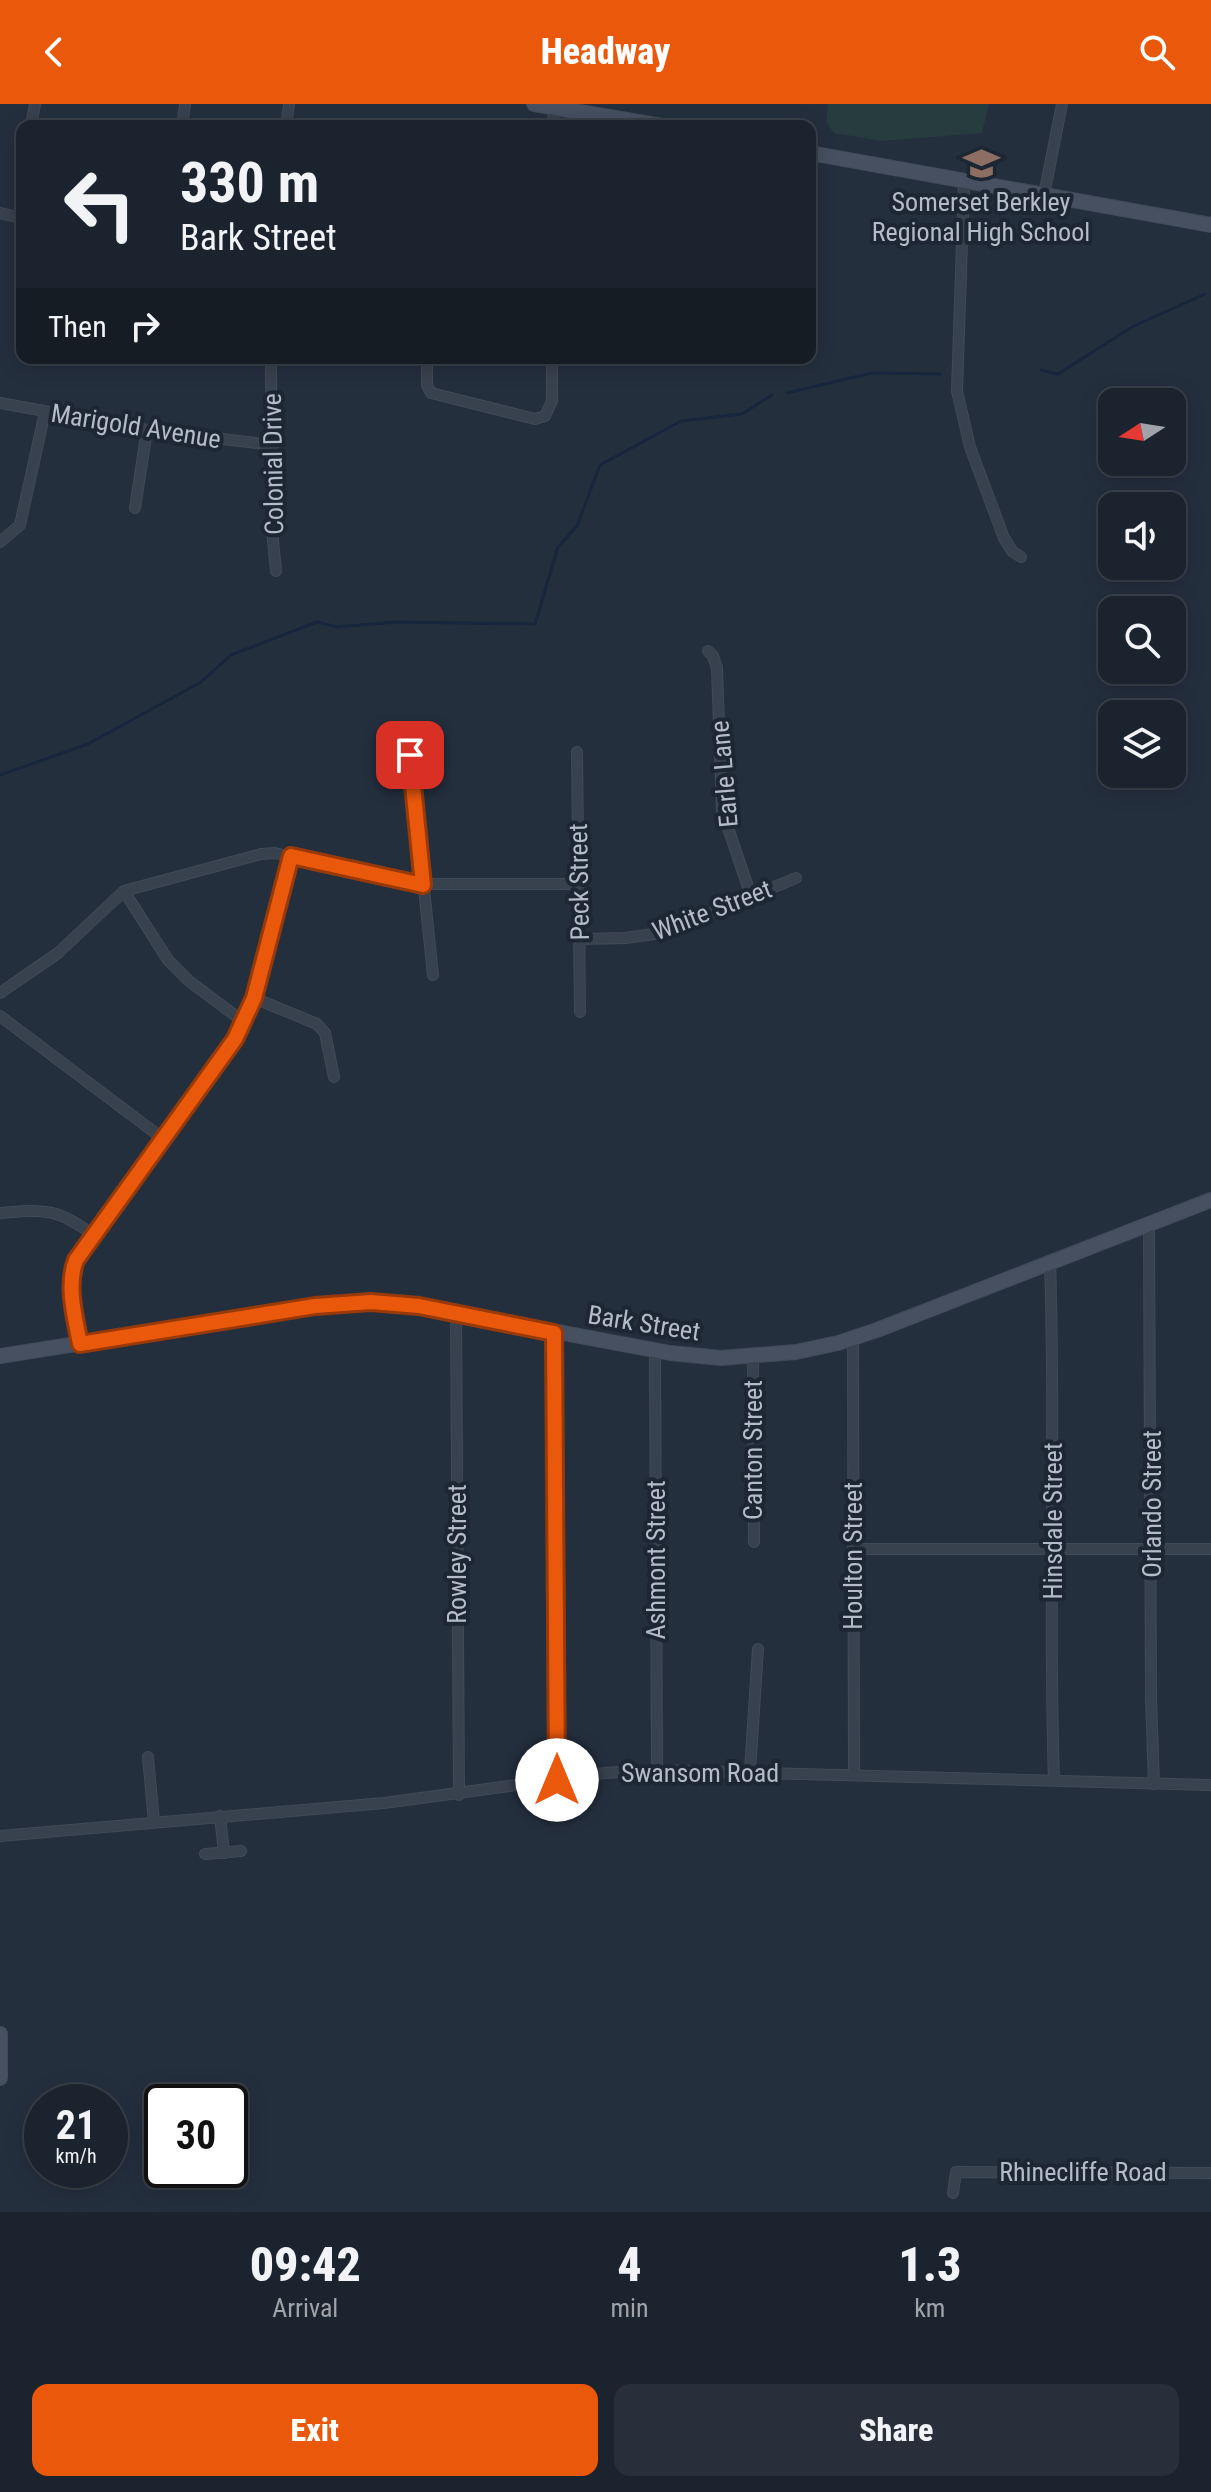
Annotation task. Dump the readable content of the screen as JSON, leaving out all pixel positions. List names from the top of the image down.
{
  "streets": {
    "main road": ["Bark Street"],
    "street": [
      "Marigold Avenue",
      "Colonial Drive",
      "Earle Lane",
      "Peck Street",
      "White Street",
      "Canton Street",
      "Orlando Street",
      "Hinsdale Street",
      "Rowley Street",
      "Houlton Street",
      "Ashmont Street",
      "Swansom Road",
      "Rhinecliffe Road"
    ]
  },
  "crossings": [
    ["Marigold Avenue", "Colonial Drive"],
    ["Earle Lane", "White Street"],
    ["Peck Street", "White Street"],
    ["Bark Street", "Canton Street"],
    ["Bark Street", "Orlando Street"],
    ["Bark Street", "Hinsdale Street"],
    ["Bark Street", "Rowley Street"],
    ["Bark Street", "Houlton Street"],
    ["Bark Street", "Ashmont Street"],
    ["Orlando Street", "Swansom Road"],
    ["Hinsdale Street", "Swansom Road"],
    ["Rowley Street", "Swansom Road"],
    ["Houlton Street", "Swansom Road"],
    ["Ashmont Street", "Swansom Road"]
  ],
  "places": {
    "school or university": ["Somerset Berkley Regional High School"]
  },
  "north": "left",
  "page": {
    "header": "Headway",
    "turn": ["330 m", "Bark Street"],
    "then": "Then",
    "speed": "21 km/h",
    "limit": "30",
    "eta": [
      "09:42",
      "Arrival",
      "4",
      "min",
      "1.3",
      "km"
    ],
    "buttons": ["Exit", "Share"]
  }
}
